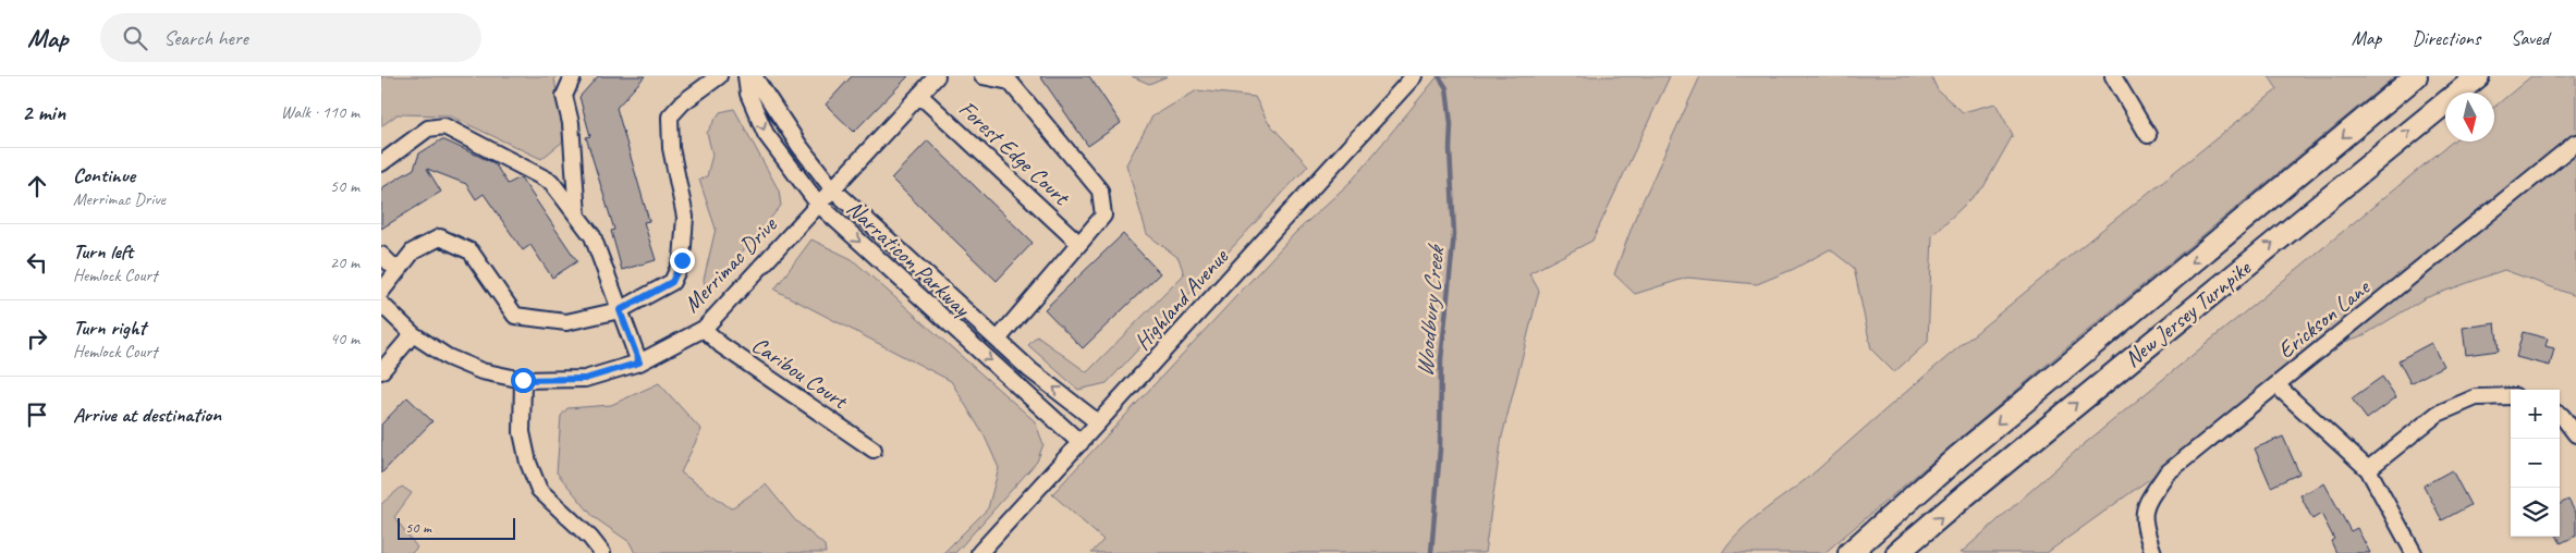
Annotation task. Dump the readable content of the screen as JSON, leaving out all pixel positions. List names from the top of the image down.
{
  "streets": {
    "highway": ["New Jersey Turnpike"],
    "street": [
      "Forest Edge Court",
      "Narraticon Parkway",
      "Merrimac Drive",
      "Highland Avenue",
      "Erickson Lane",
      "Caribou Court"
    ]
  },
  "crossings": [
    ["Forest Edge Court", "Narraticon Parkway"],
    ["Narraticon Parkway", "Merrimac Drive"],
    ["Narraticon Parkway", "Highland Avenue"],
    ["Merrimac Drive", "Caribou Court"]
  ],
  "water": ["Woodbury Creek"],
  "scale_bar": "50 m",
  "north": "bottom",
  "page": {
    "header": "Map",
    "search": "Search here",
    "nav": ["Map", "Directions", "Saved"],
    "heading": ["2 min", "Walk · 110 m"],
    "list": [
      ["Continue", "Merrimac Drive", "50 m"],
      ["Turn left", "Hemlock Court", "20 m"],
      ["Turn right", "Hemlock Court", "40 m"],
      "Arrive at destination"
    ],
    "map_buttons": ["+", "−"],
    "scale": "50 m"
  }
}
